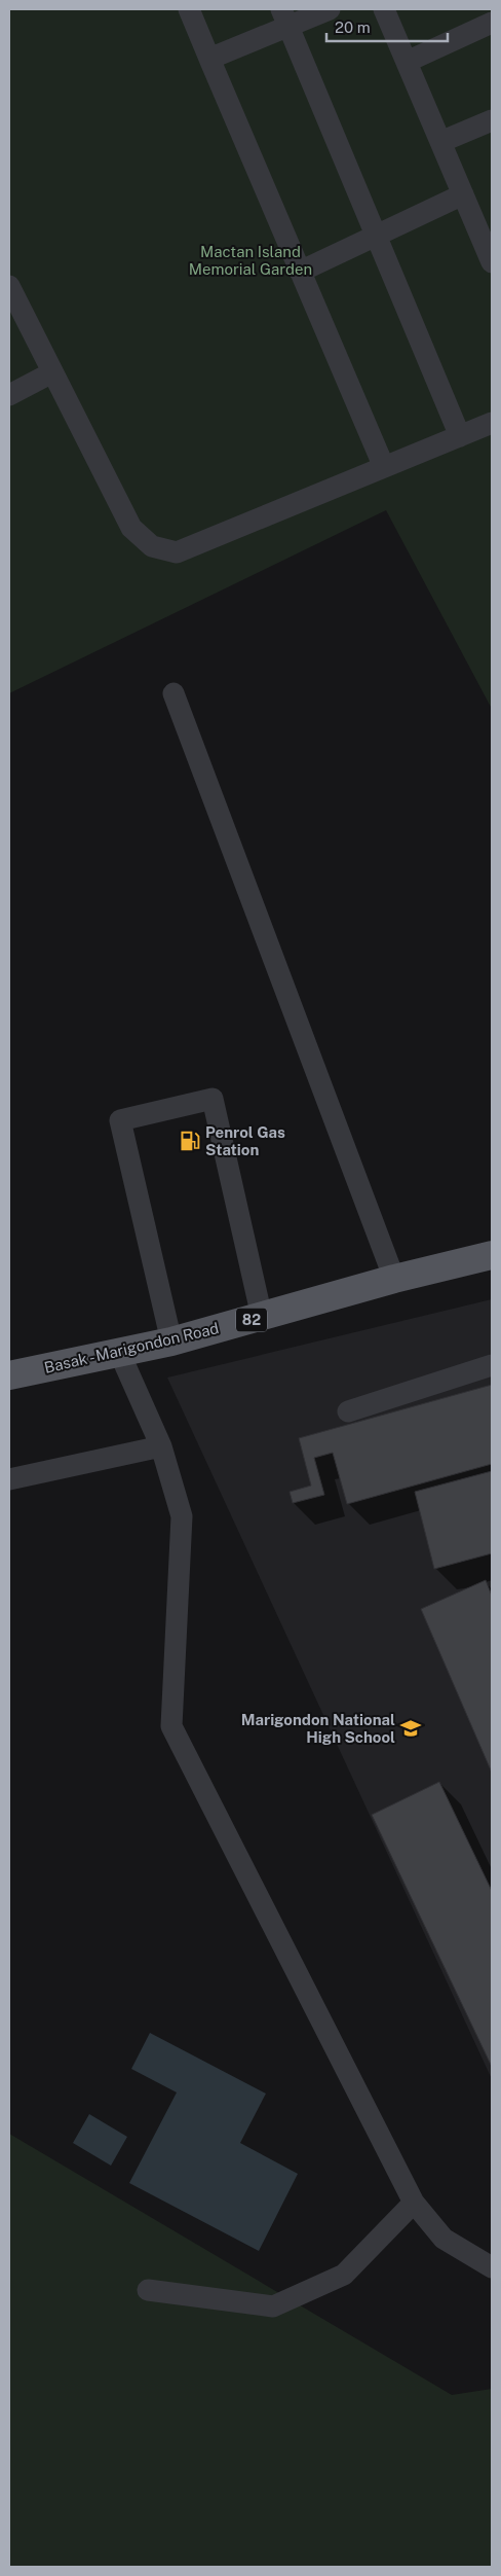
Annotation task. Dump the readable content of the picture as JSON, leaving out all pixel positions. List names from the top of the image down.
{
  "streets": {
    "main road": ["82", "Basak - Marigondon Road"]
  },
  "parks": ["Mactan Island Memorial Garden"],
  "places": {
    "fuel station": ["Penrol Gas Station"],
    "school or university": ["Marigondon National High School"]
  },
  "scale_bar": "20 m"
}
